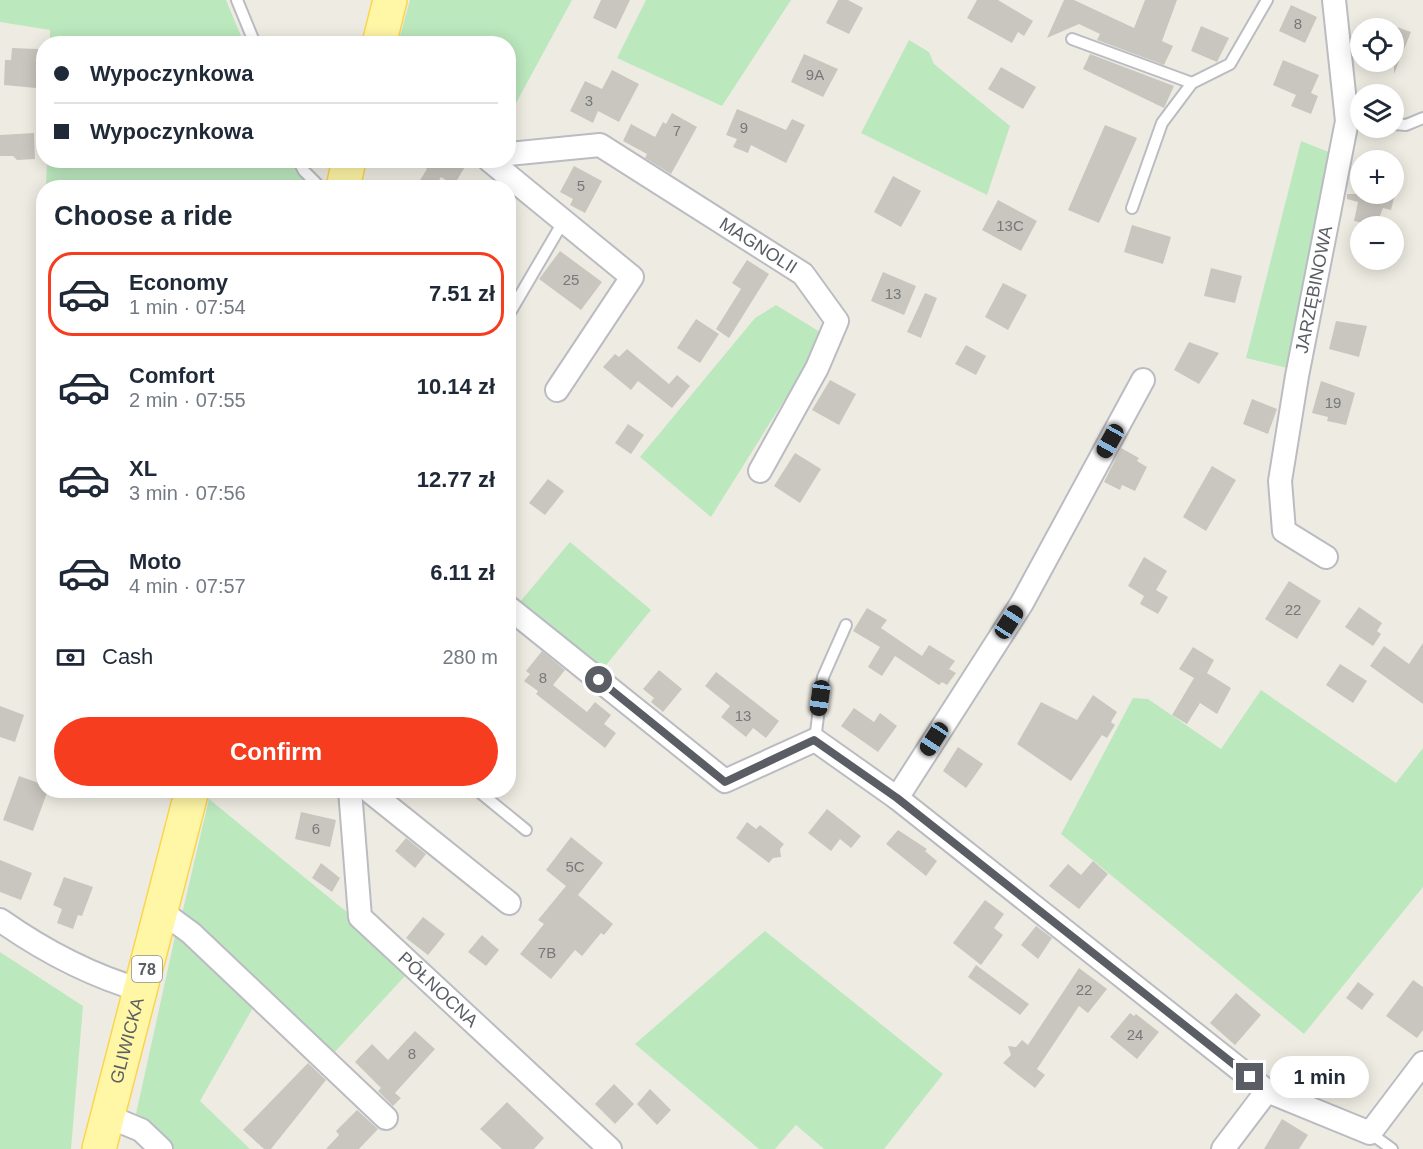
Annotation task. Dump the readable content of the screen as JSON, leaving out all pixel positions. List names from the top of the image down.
{
  "streets": {
    "main road": ["78", "GLIWICKA"],
    "street": ["MAGNOLII", "JARZĘBINOWA", "PÓŁNOCNA"]
  },
  "house_numbers": [
    "8",
    "9A",
    "3",
    "9",
    "7",
    "5",
    "13C",
    "25",
    "13",
    "19",
    "22",
    "8",
    "13",
    "6",
    "5C",
    "7B",
    "22",
    "24",
    "8"
  ],
  "page": {
    "map_buttons": ["+", "−"],
    "banner": ["Wypoczynkowa", "Wypoczynkowa"],
    "heading": "Choose a ride",
    "list": [
      {
        "name": "Economy",
        "note": "1 min · 07:54",
        "value": "7.51 zł"
      },
      {
        "name": "Comfort",
        "note": "2 min · 07:55",
        "value": "10.14 zł"
      },
      {
        "name": "XL",
        "note": "3 min · 07:56",
        "value": "12.77 zł"
      },
      {
        "name": "Moto",
        "note": "4 min · 07:57",
        "value": "6.11 zł"
      }
    ],
    "pay": ["Cash", "280 m"],
    "buttons": "Confirm",
    "bubble": "1 min"
  }
}
